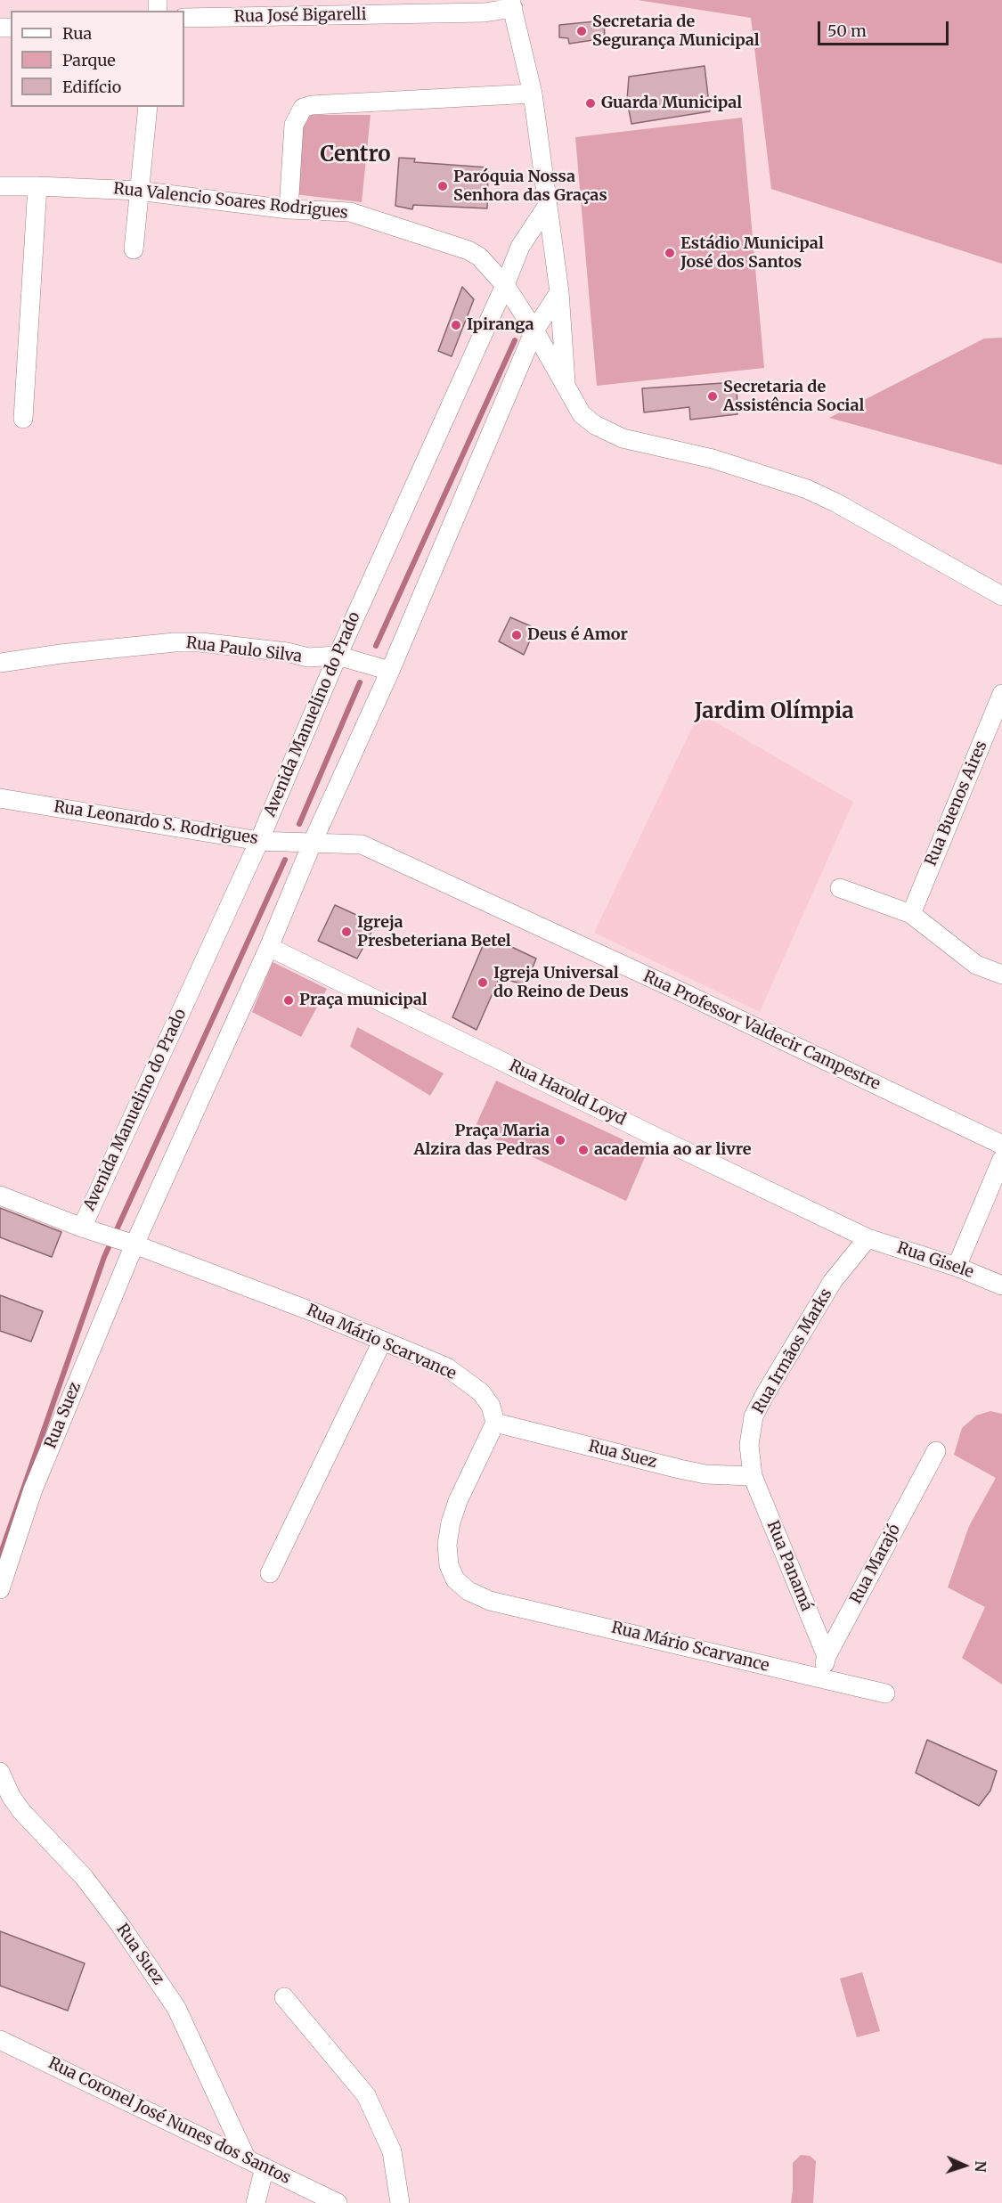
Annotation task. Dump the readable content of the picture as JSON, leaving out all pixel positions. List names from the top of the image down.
{
  "streets": {
    "street": [
      "Rua José Bigarelli",
      "Rua Valencio Soares Rodrigues",
      "Rua Paulo Silva",
      "Avenida Manuelino do Prado",
      "Rua Buenos Aires",
      "Rua Leonardo S. Rodrigues",
      "Rua Professor Valdecir Campestre",
      "Rua Harold Loyd",
      "Rua Gisele",
      "Rua Mário Scarvance",
      "Rua Irmãos Marks",
      "Rua Suez",
      "Rua Marajó",
      "Rua Panamá",
      "Rua Coronel José Nunes dos Santos"
    ]
  },
  "crossings": [
    ["Rua Valencio Soares Rodrigues", "Avenida Manuelino do Prado"],
    ["Rua Paulo Silva", "Avenida Manuelino do Prado"],
    ["Avenida Manuelino do Prado", "Rua Leonardo S. Rodrigues"],
    ["Avenida Manuelino do Prado", "Rua Mário Scarvance"],
    ["Rua Leonardo S. Rodrigues", "Rua Professor Valdecir Campestre"],
    ["Rua Harold Loyd", "Rua Gisele"],
    ["Rua Harold Loyd", "Rua Irmãos Marks"],
    ["Rua Gisele", "Rua Irmãos Marks"],
    ["Rua Mário Scarvance", "Rua Suez"],
    ["Rua Mário Scarvance", "Rua Marajó"],
    ["Rua Irmãos Marks", "Rua Suez"],
    ["Rua Irmãos Marks", "Rua Panamá"],
    ["Rua Suez", "Rua Panamá"],
    ["Rua Suez", "Rua Coronel José Nunes dos Santos"],
    ["Rua Marajó", "Rua Panamá"]
  ],
  "districts": ["Centro", "Jardim Olímpia"],
  "places": [
    "Secretaria de Segurança Municipal",
    "Guarda Municipal",
    "Paróquia Nossa Senhora das Graças",
    "Estádio Municipal José dos Santos",
    "Ipiranga",
    "Secretaria de Assistência Social",
    "Deus é Amor",
    "Igreja Presbeteriana Betel",
    "Igreja Universal do Reino de Deus",
    "Praça municipal",
    "Praça Maria Alzira das Pedras",
    "academia ao ar livre"
  ],
  "legend": ["Rua", "Parque", "Edifício"],
  "scale_bar": "50 m",
  "north": "right"
}
